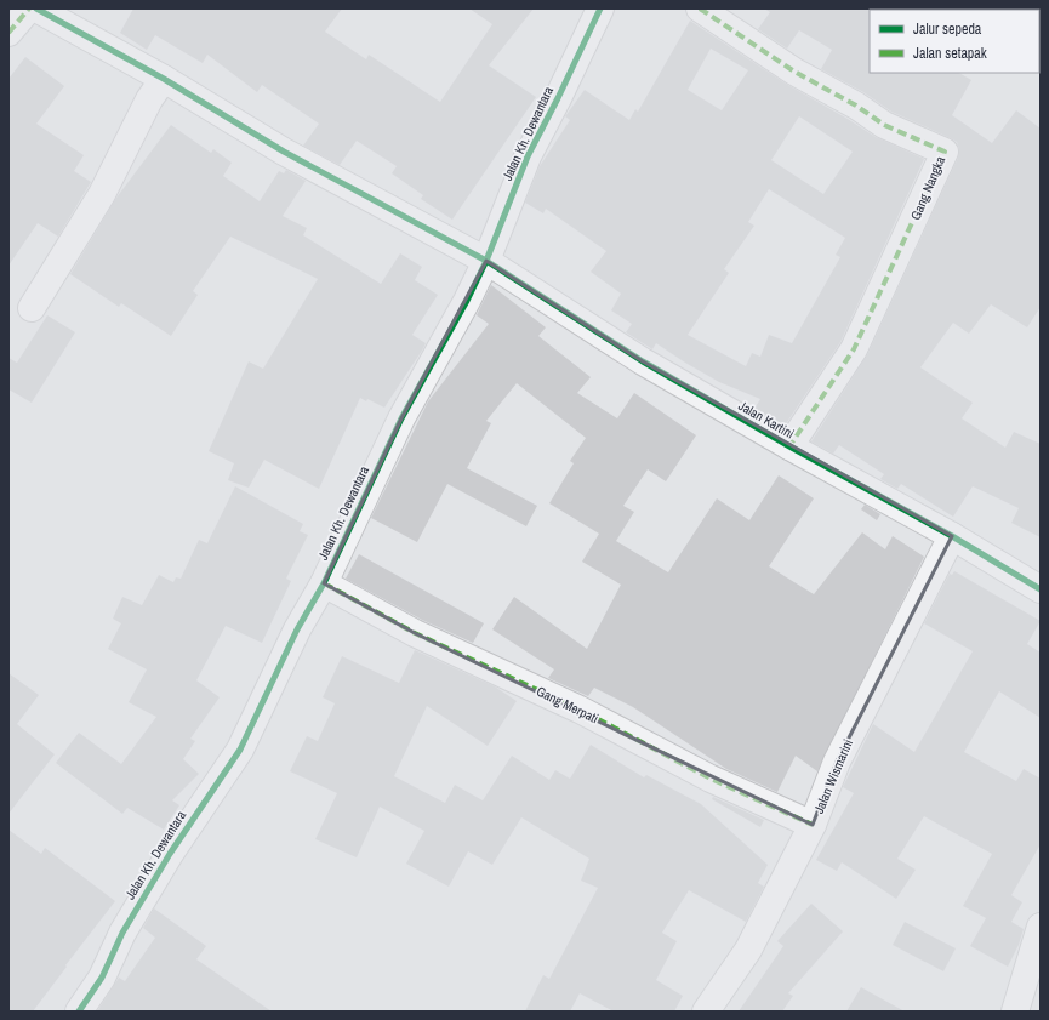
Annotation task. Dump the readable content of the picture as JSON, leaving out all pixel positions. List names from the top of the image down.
{
  "streets": {
    "street": [
      "Jalan Kh. Dewantara",
      "Gang Nangka",
      "Jalan Kartini",
      "Gang Merpati",
      "Jalan Wismarini"
    ]
  },
  "crossings": [
    ["Jalan Kh. Dewantara", "Jalan Kartini"],
    ["Jalan Kh. Dewantara", "Gang Merpati"],
    ["Gang Nangka", "Jalan Kartini"],
    ["Jalan Kartini", "Jalan Wismarini"],
    ["Gang Merpati", "Jalan Wismarini"]
  ],
  "legend": ["Jalur sepeda", "Jalan setapak"]
}
